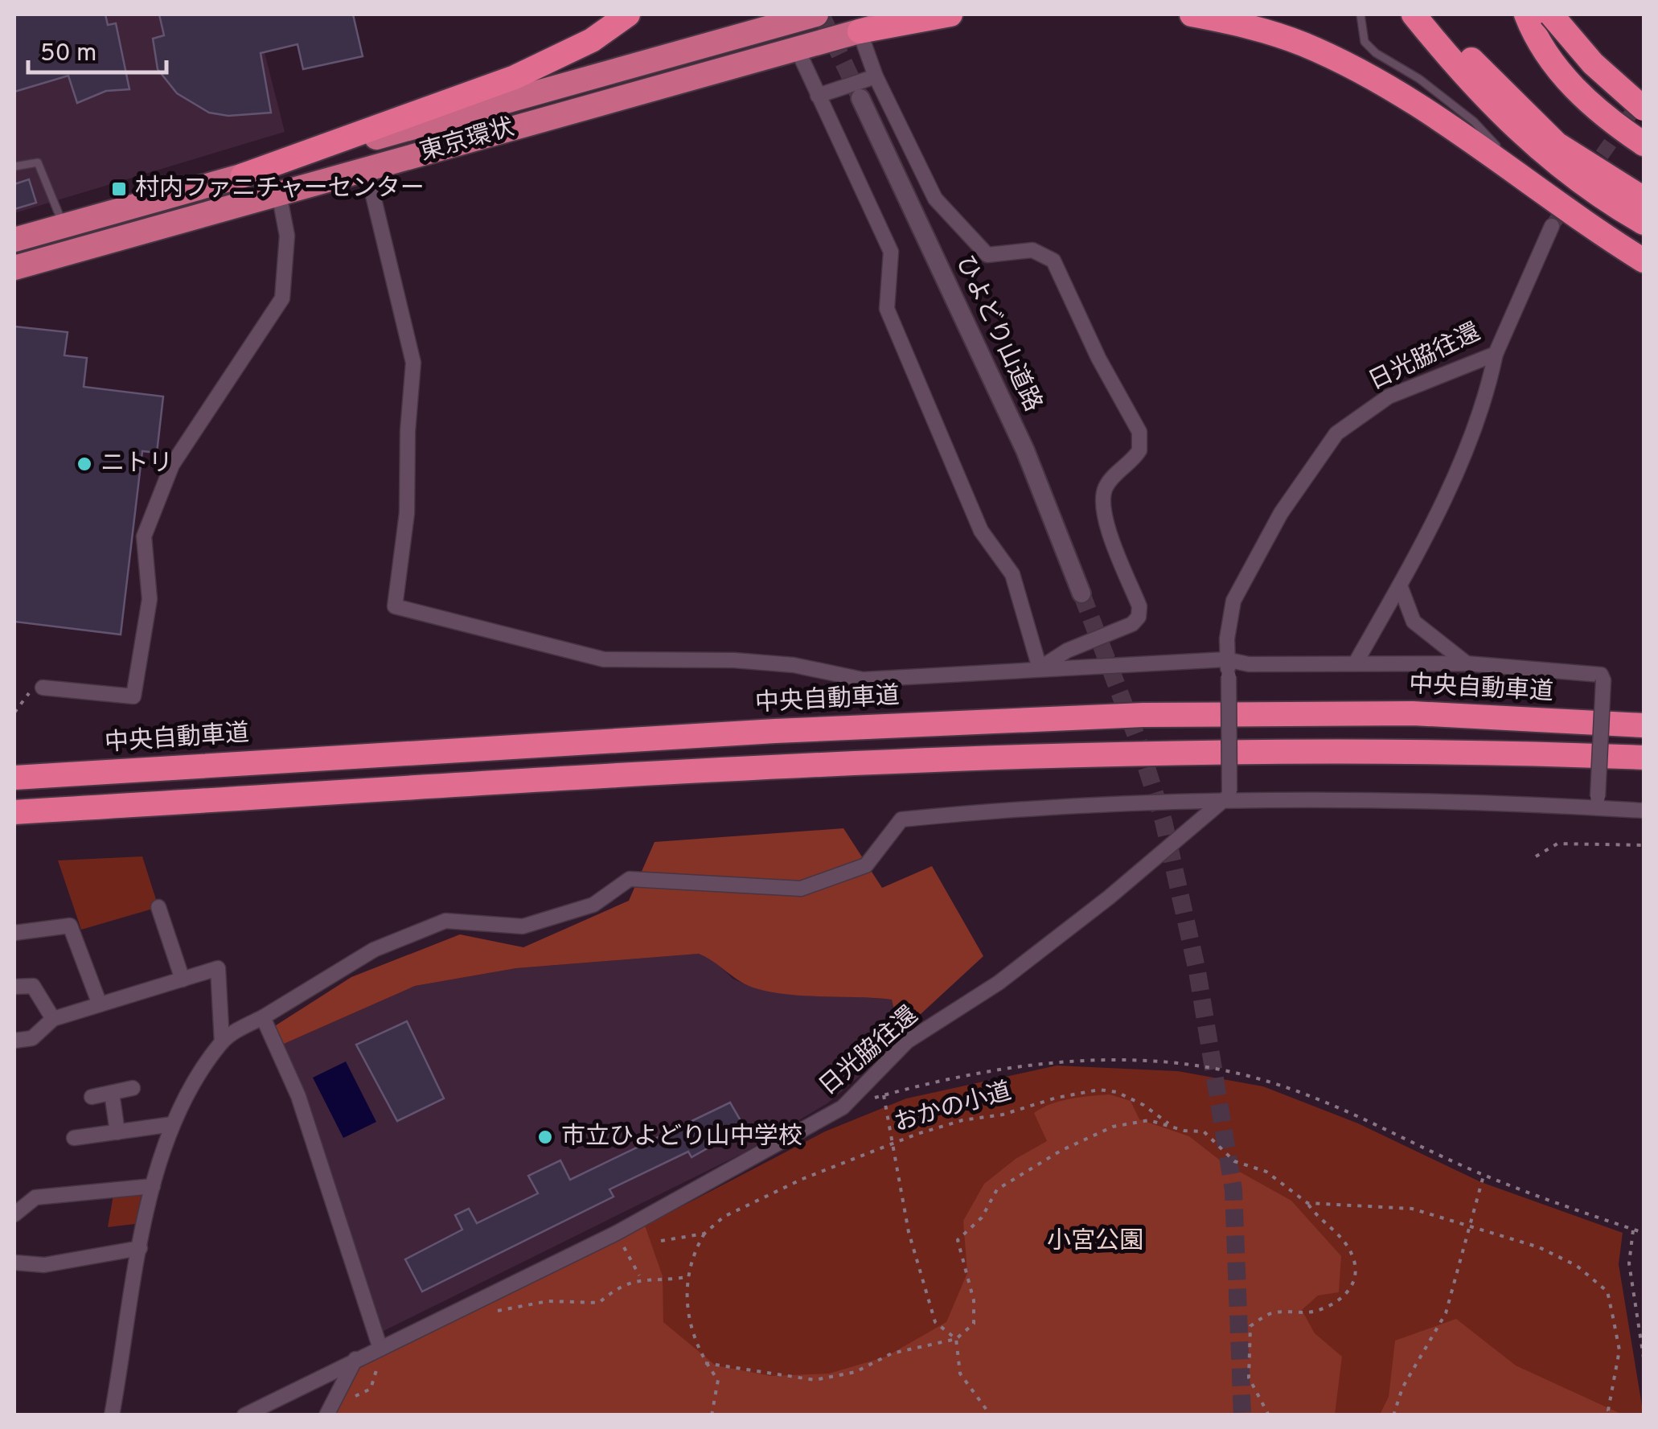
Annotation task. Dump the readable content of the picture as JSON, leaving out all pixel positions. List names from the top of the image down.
{
  "streets": {
    "highway": ["東京環状", "中央自動車道"],
    "street": ["ひよどり山道路", "日光脇往還"],
    "path": ["おかの小道"]
  },
  "parks": ["小宮公園"],
  "places": {
    "transit": ["村内ファニチャーセンター"],
    "other": ["ニトリ", "市立ひよどり山中学校"]
  },
  "scale_bar": "50 m"
}
